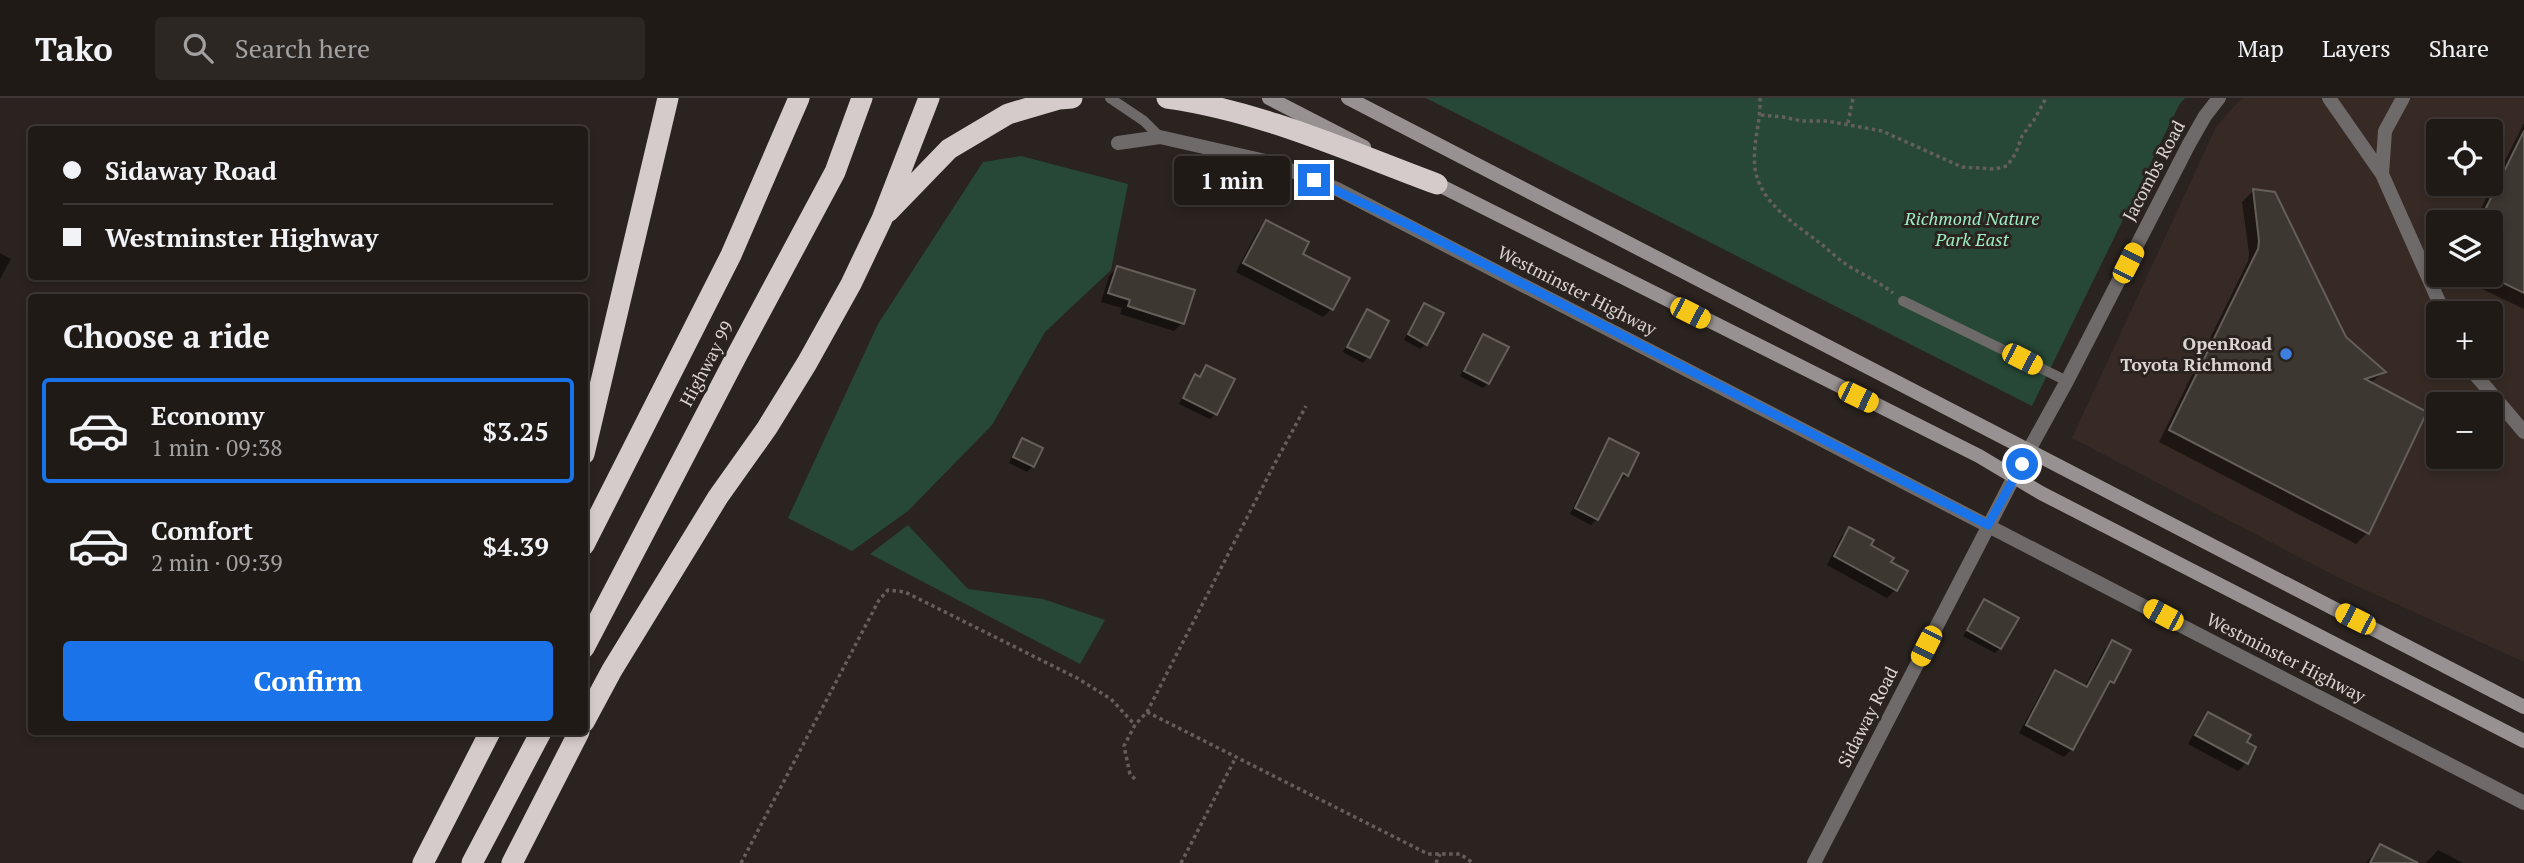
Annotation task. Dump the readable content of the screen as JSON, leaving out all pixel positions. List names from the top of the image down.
{
  "streets": {
    "highway": ["Highway 99"],
    "main road": ["Westminster Highway"],
    "street": ["Jacombs Road", "Sidaway Road"]
  },
  "crossings": [
    ["Jacombs Road", "Westminster Highway"],
    ["Jacombs Road", "Sidaway Road"],
    ["Westminster Highway", "Sidaway Road"]
  ],
  "parks": ["Richmond Nature Park East"],
  "places": ["OpenRoad Toyota Richmond"],
  "page": {
    "header": "Tako",
    "search": "Search here",
    "nav": ["Map", "Layers", "Share"],
    "map_buttons": ["+", "−"],
    "banner": ["Sidaway Road", "Westminster Highway"],
    "bubble": "1 min",
    "heading": "Choose a ride",
    "list": [
      {
        "name": "Economy",
        "note": "1 min · 09:38",
        "value": "$3.25"
      },
      {
        "name": "Comfort",
        "note": "2 min · 09:39",
        "value": "$4.39"
      }
    ],
    "buttons": "Confirm"
  }
}
